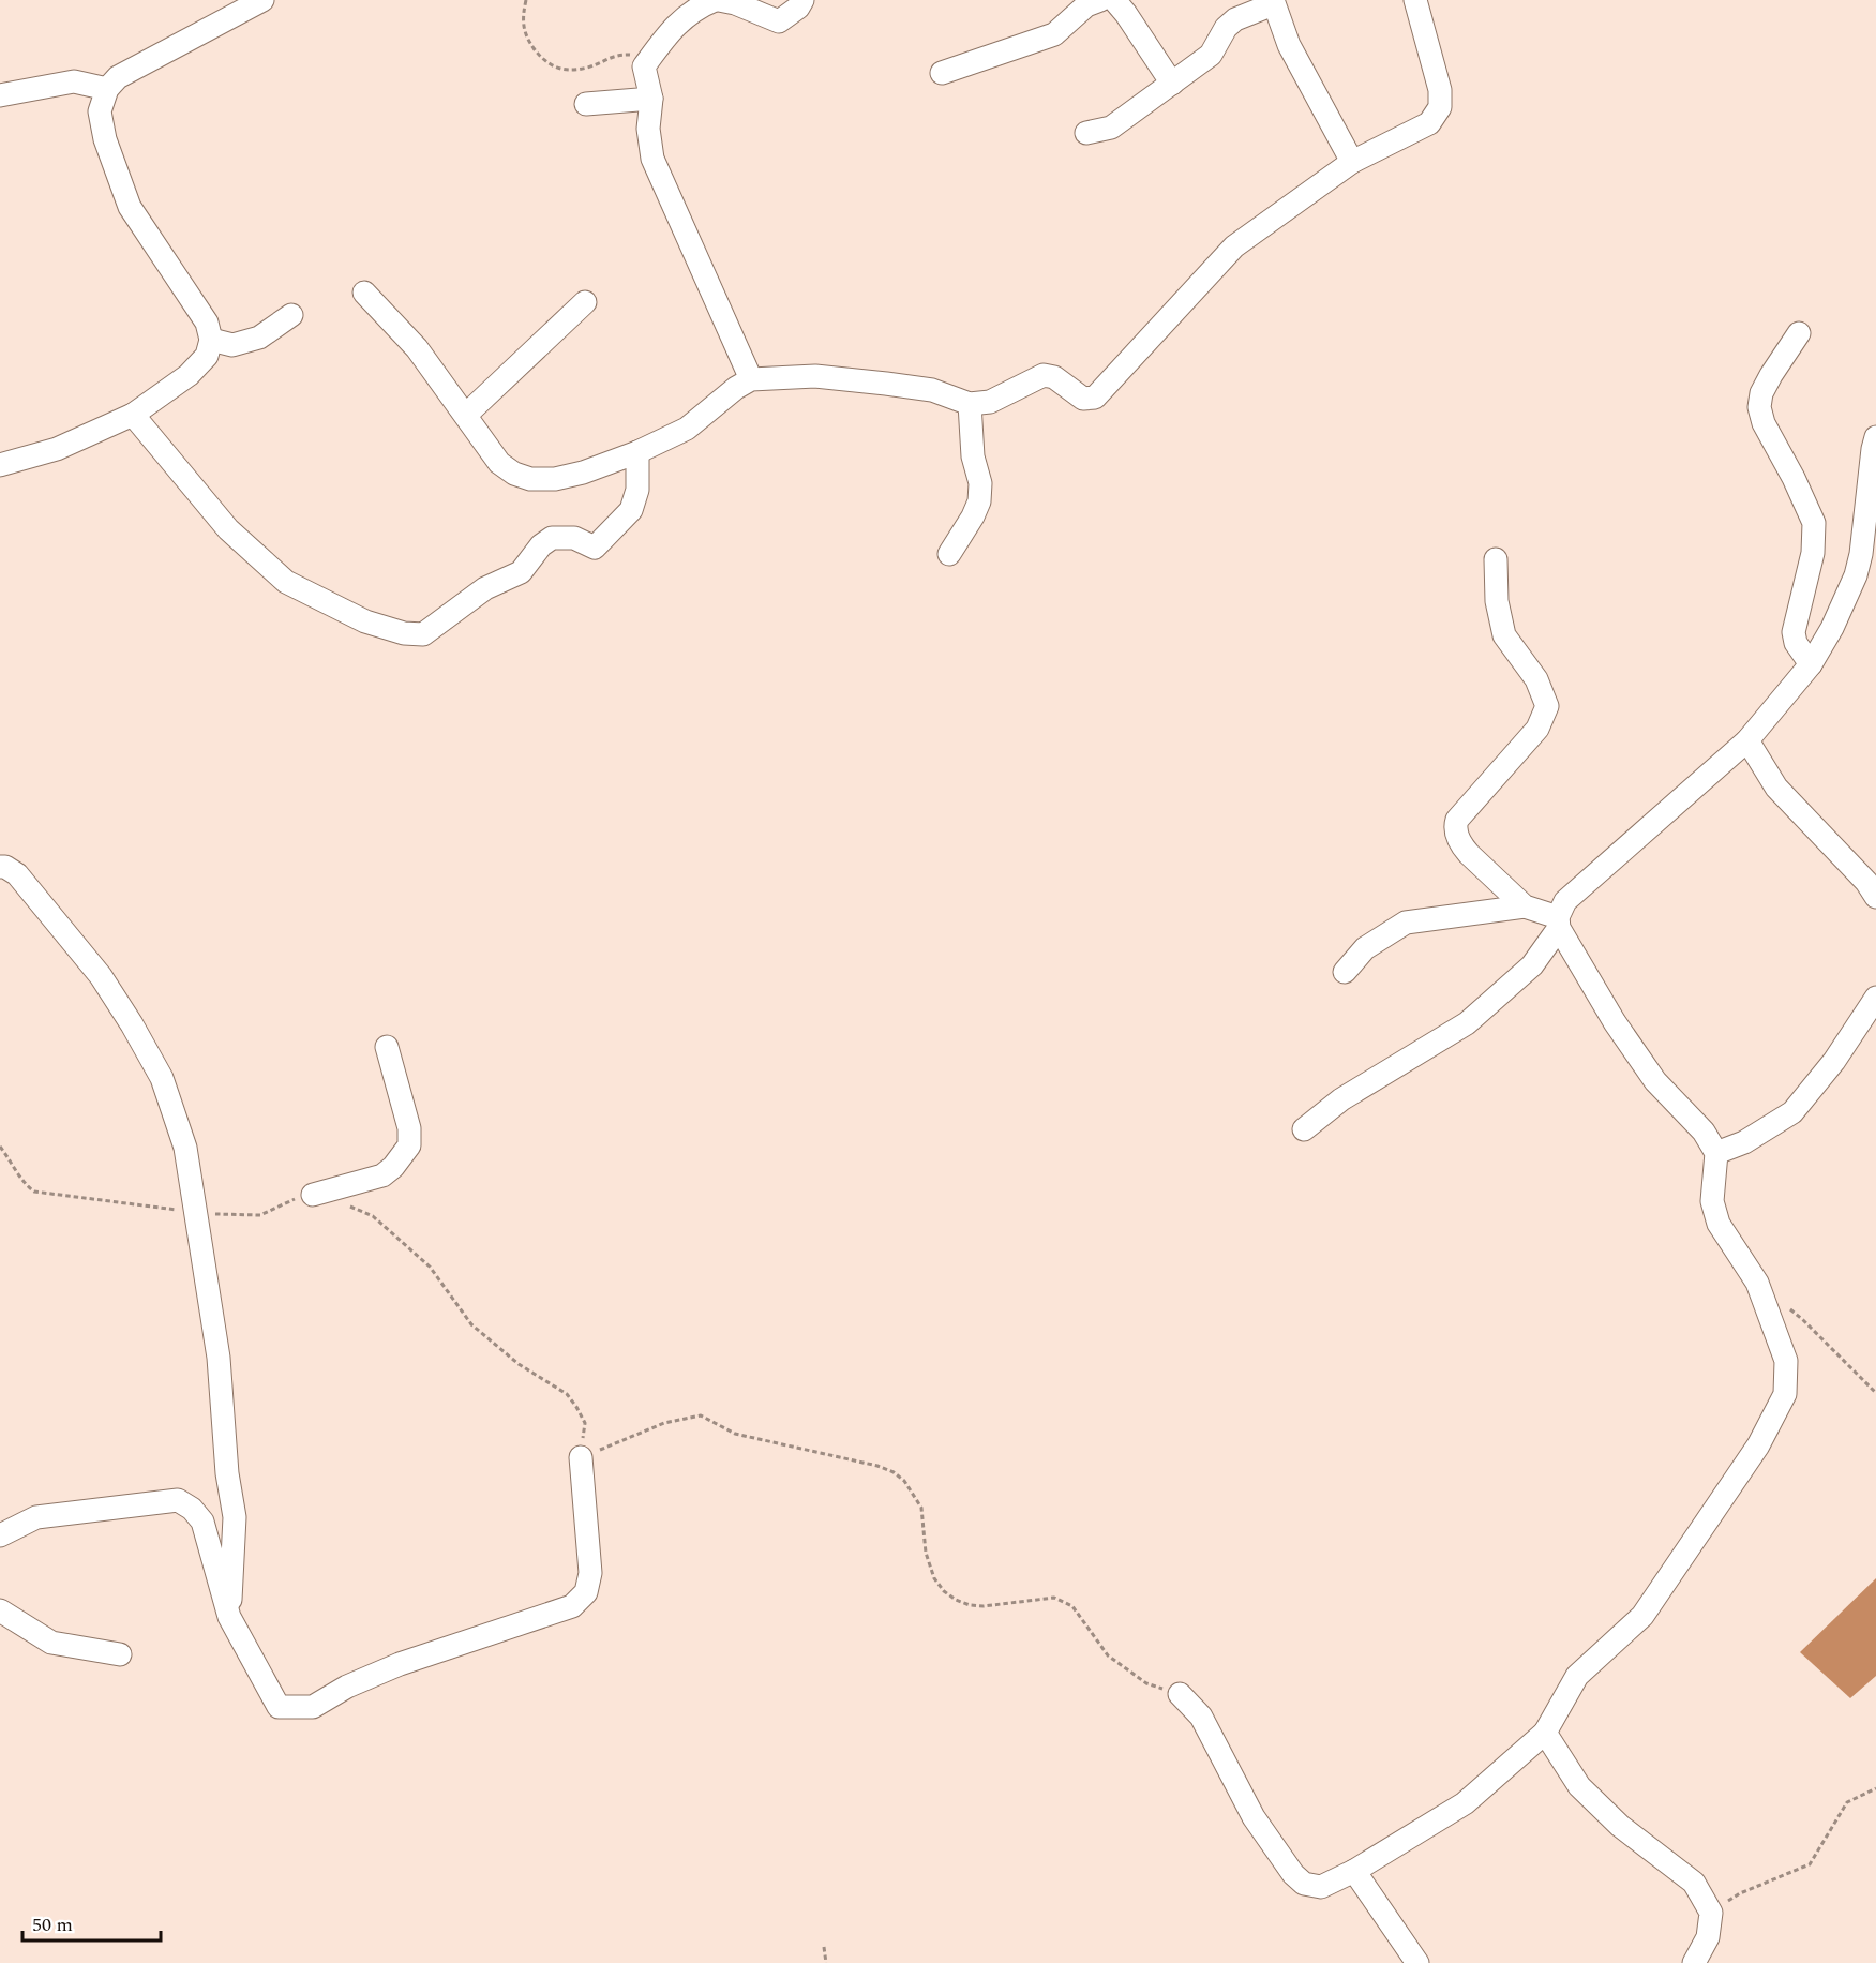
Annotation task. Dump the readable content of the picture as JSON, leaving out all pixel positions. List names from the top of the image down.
{
  "scale_bar": "50 m"
}
